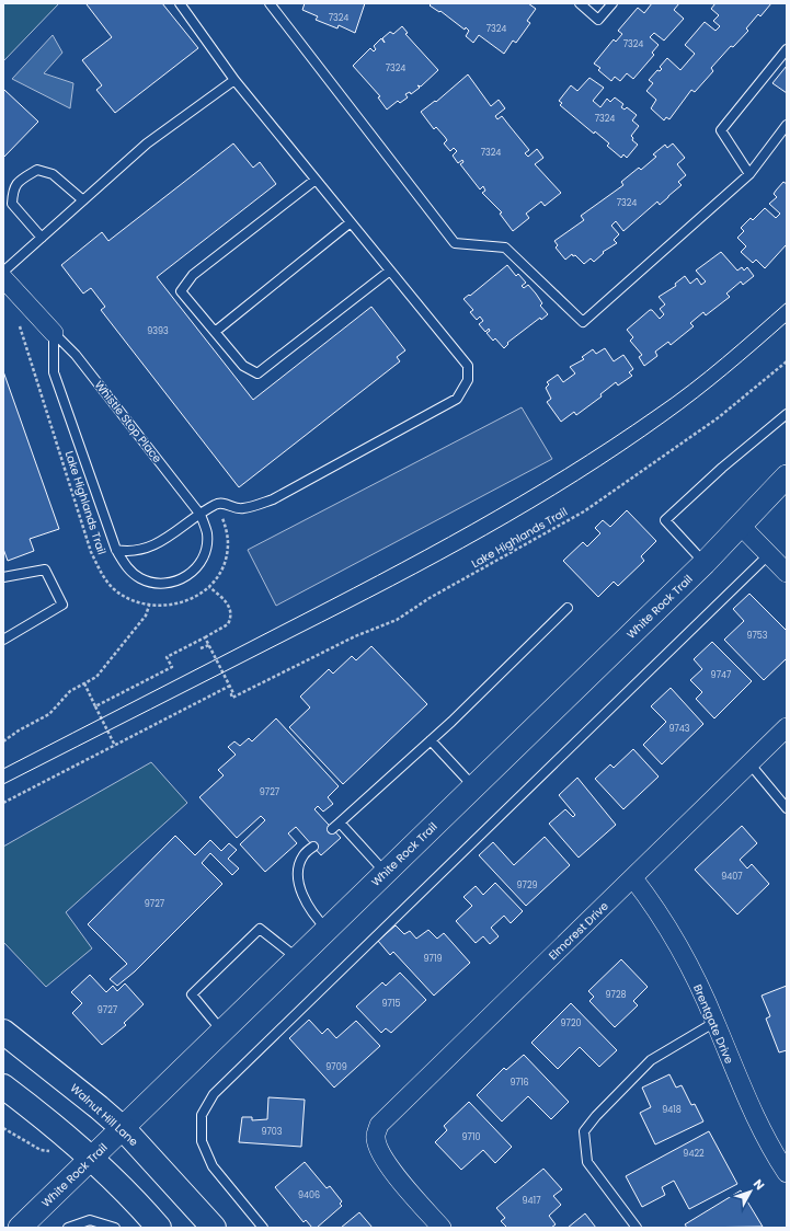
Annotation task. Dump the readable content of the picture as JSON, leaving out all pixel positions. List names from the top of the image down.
{
  "streets": {
    "main road": ["Walnut Hill Lane"],
    "street": [
      "Whistle Stop Place",
      "White Rock Trail",
      "Elmcrest Drive",
      "Brentgate Drive"
    ],
    "path": ["Lake Highlands Trail"]
  },
  "crossings": [
    ["White Rock Trail", "Walnut Hill Lane"],
    ["Elmcrest Drive", "Brentgate Drive"]
  ],
  "house_numbers": [
    "7324",
    "7324",
    "7324",
    "7324",
    "7324",
    "7324",
    "7324",
    "9393",
    "9753",
    "9747",
    "9743",
    "9727",
    "9407",
    "9729",
    "9727",
    "9719",
    "9728",
    "9715",
    "9727",
    "9720",
    "9709",
    "9716",
    "9418",
    "9703",
    "9710",
    "9422",
    "9406",
    "9417"
  ],
  "north": "top right"
}
